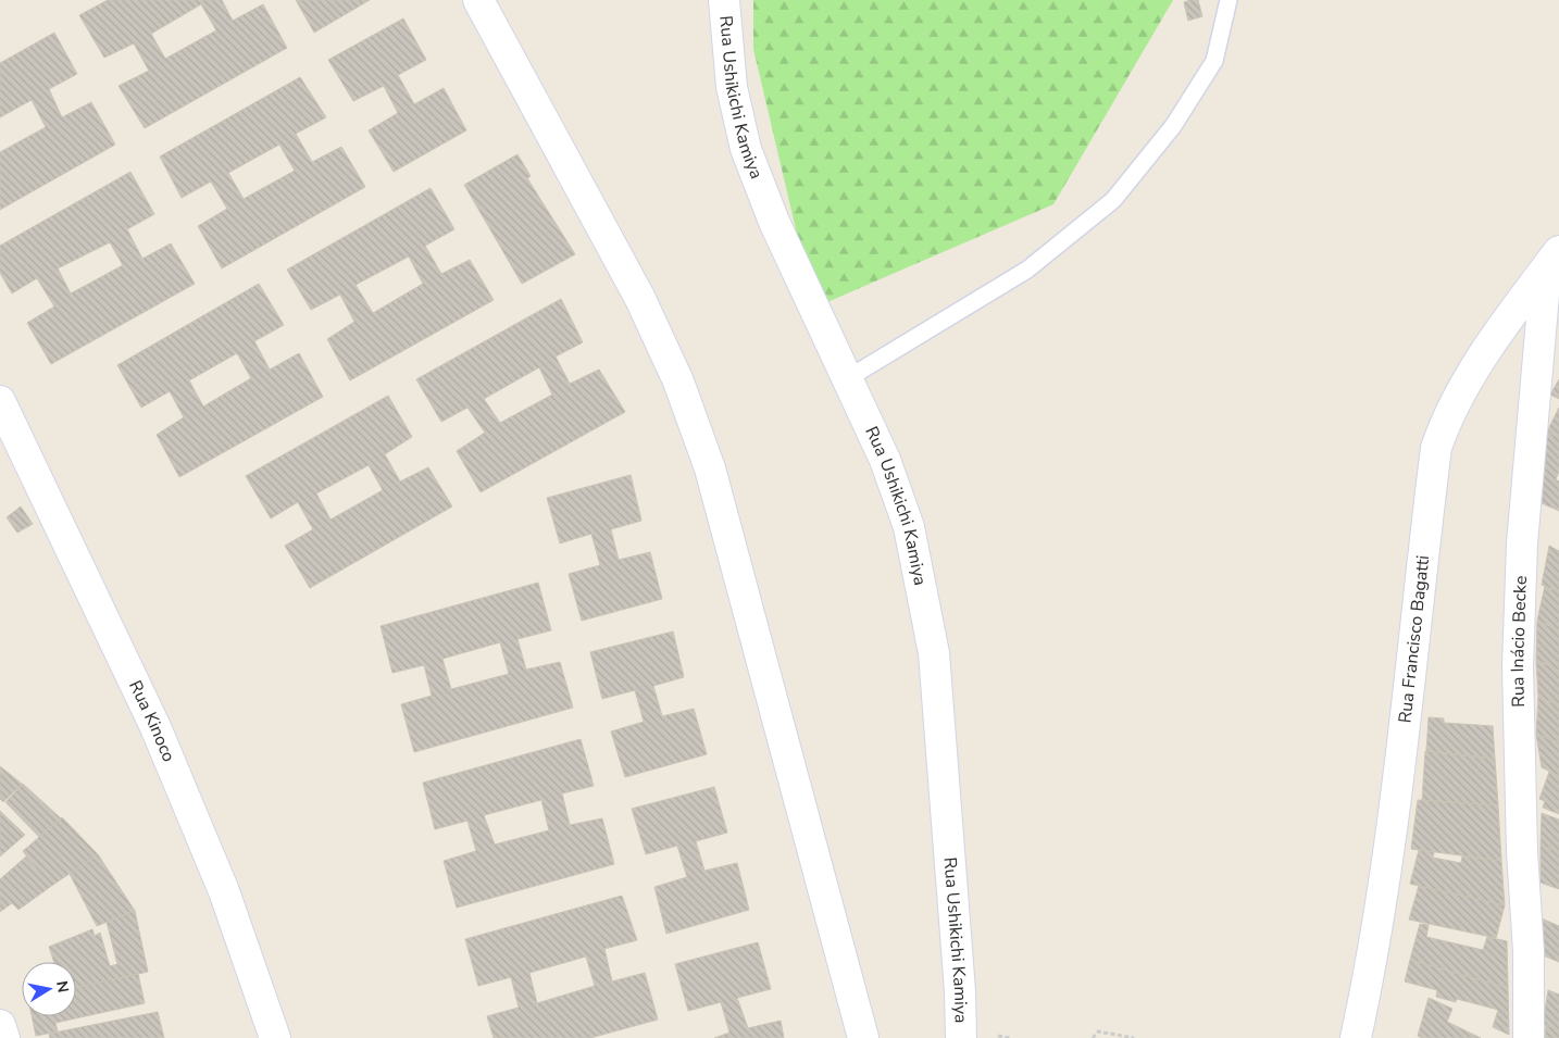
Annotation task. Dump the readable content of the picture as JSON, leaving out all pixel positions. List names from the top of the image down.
{
  "streets": {
    "street": [
      "Rua Ushikichi Kamiya",
      "Rua Francisco Bagatti",
      "Rua Inácio Becke",
      "Rua Kinoco"
    ]
  },
  "crossings": [
    ["Rua Francisco Bagatti", "Rua Inácio Becke"]
  ],
  "north": "right"
}
